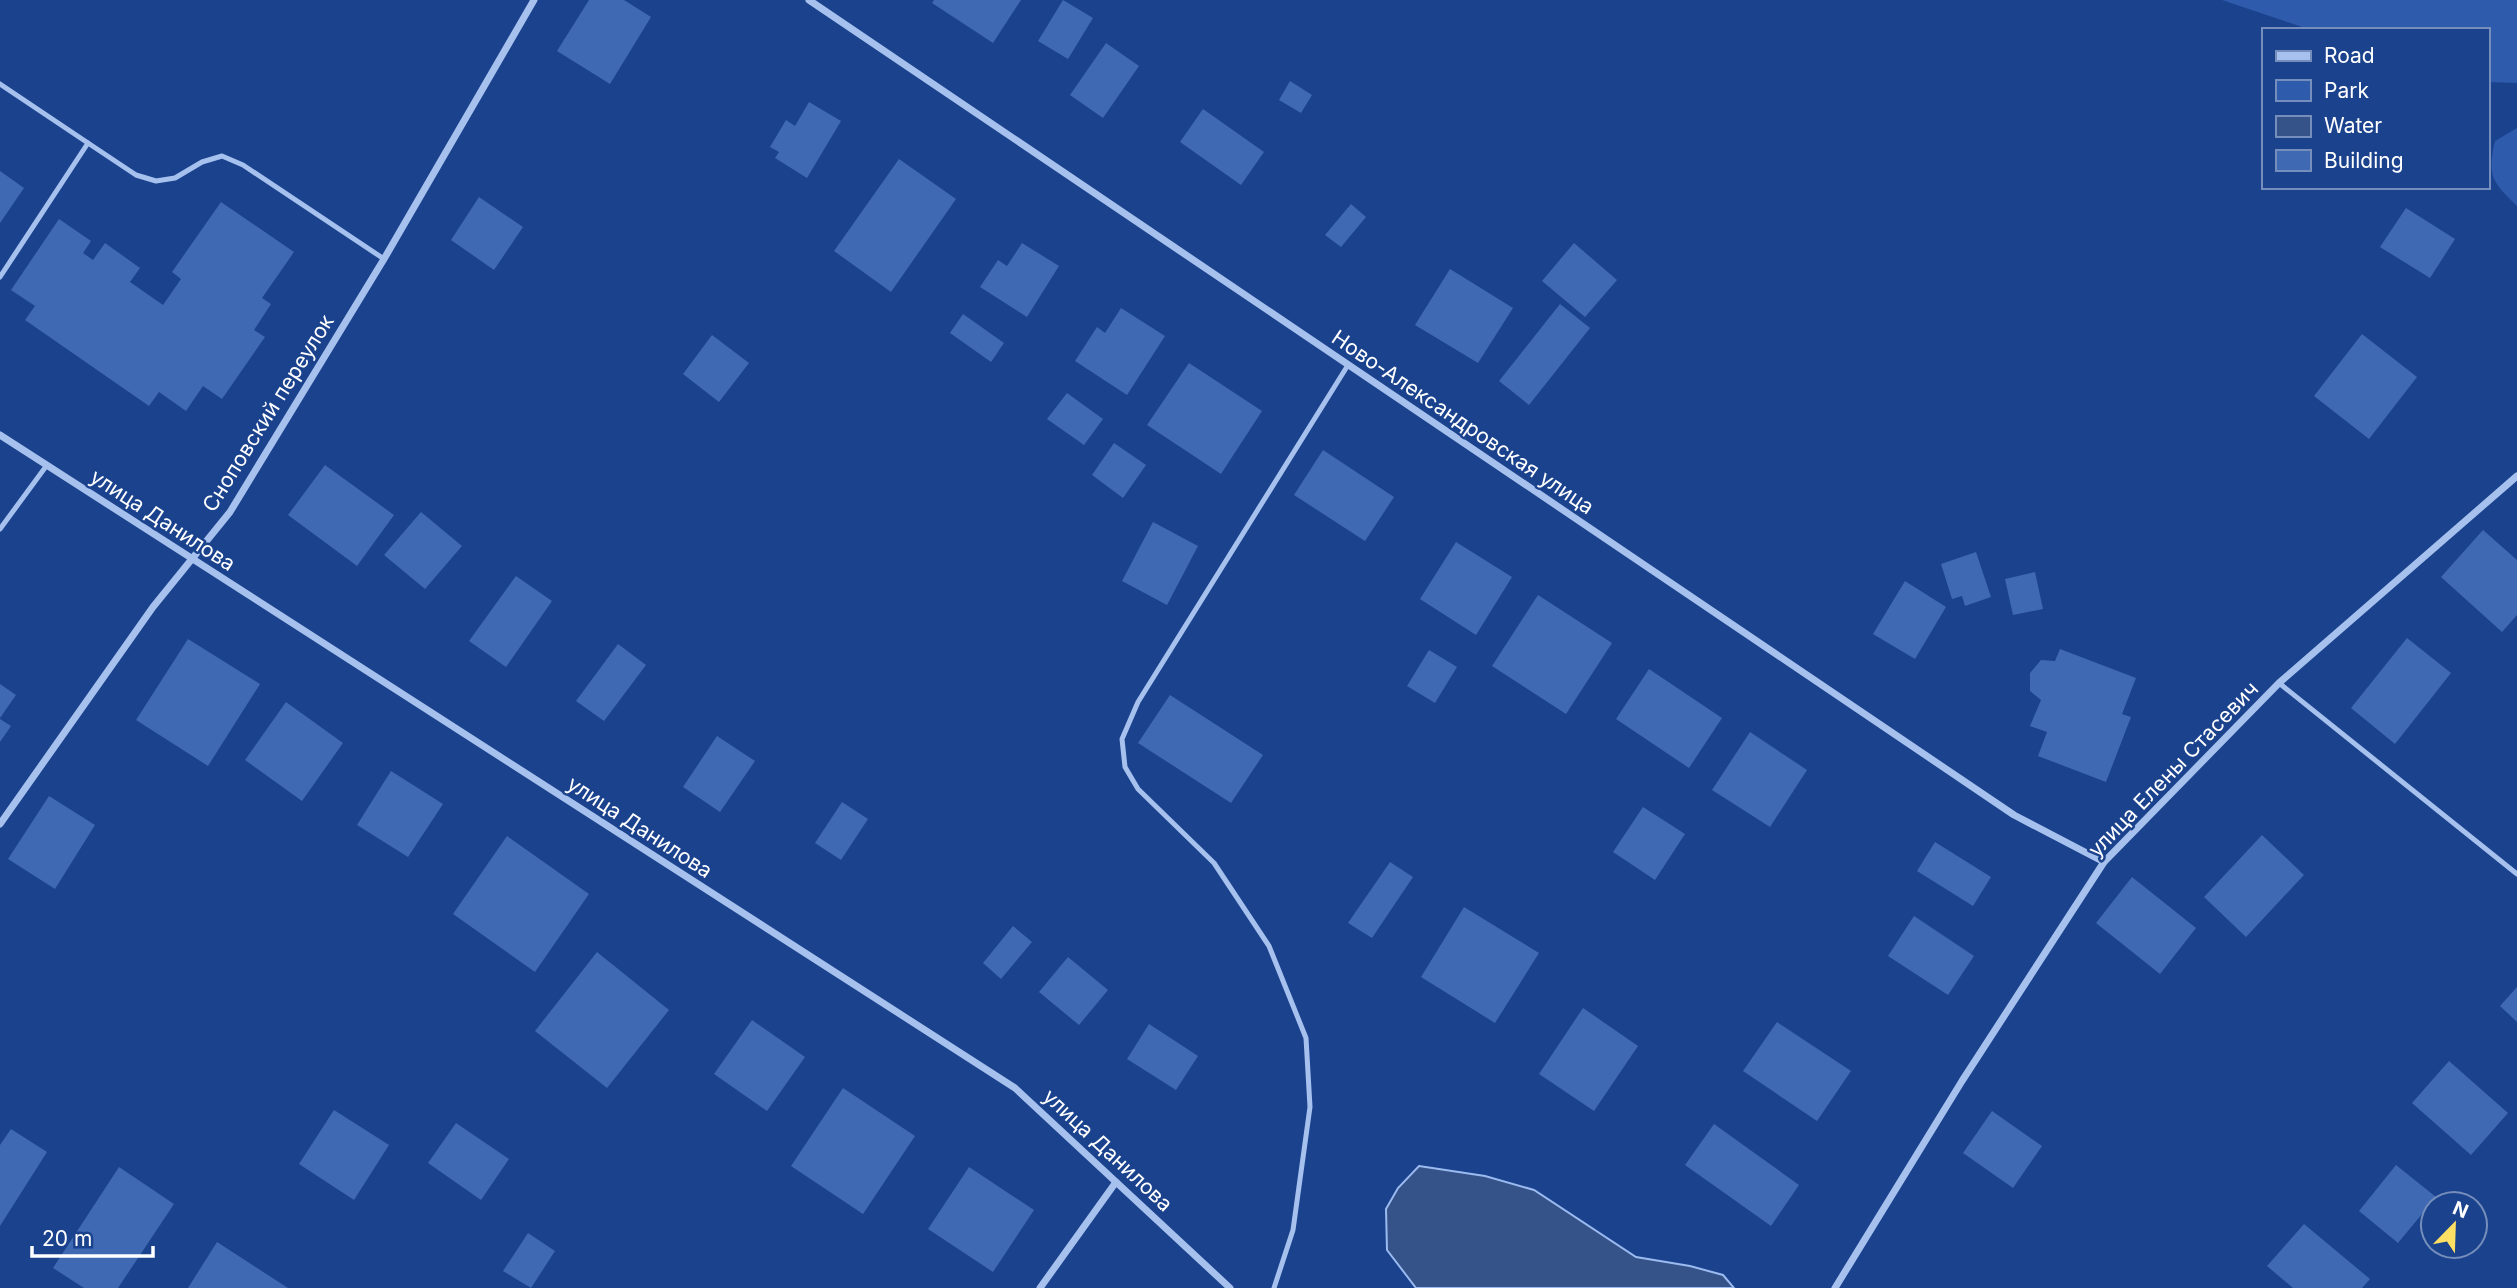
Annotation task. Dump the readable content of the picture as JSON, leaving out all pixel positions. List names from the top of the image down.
{
  "streets": {
    "street": [
      "Сноповский переулок",
      "Ново-Александровская улица",
      "улица Данилова",
      "улица Елены Стасевич"
    ]
  },
  "crossings": [
    ["Сноповский переулок", "улица Данилова"],
    ["Ново-Александровская улица", "улица Елены Стасевич"]
  ],
  "legend": [
    "Road",
    "Park",
    "Water",
    "Building"
  ],
  "scale_bar": "20 m",
  "north": "top right"
}
